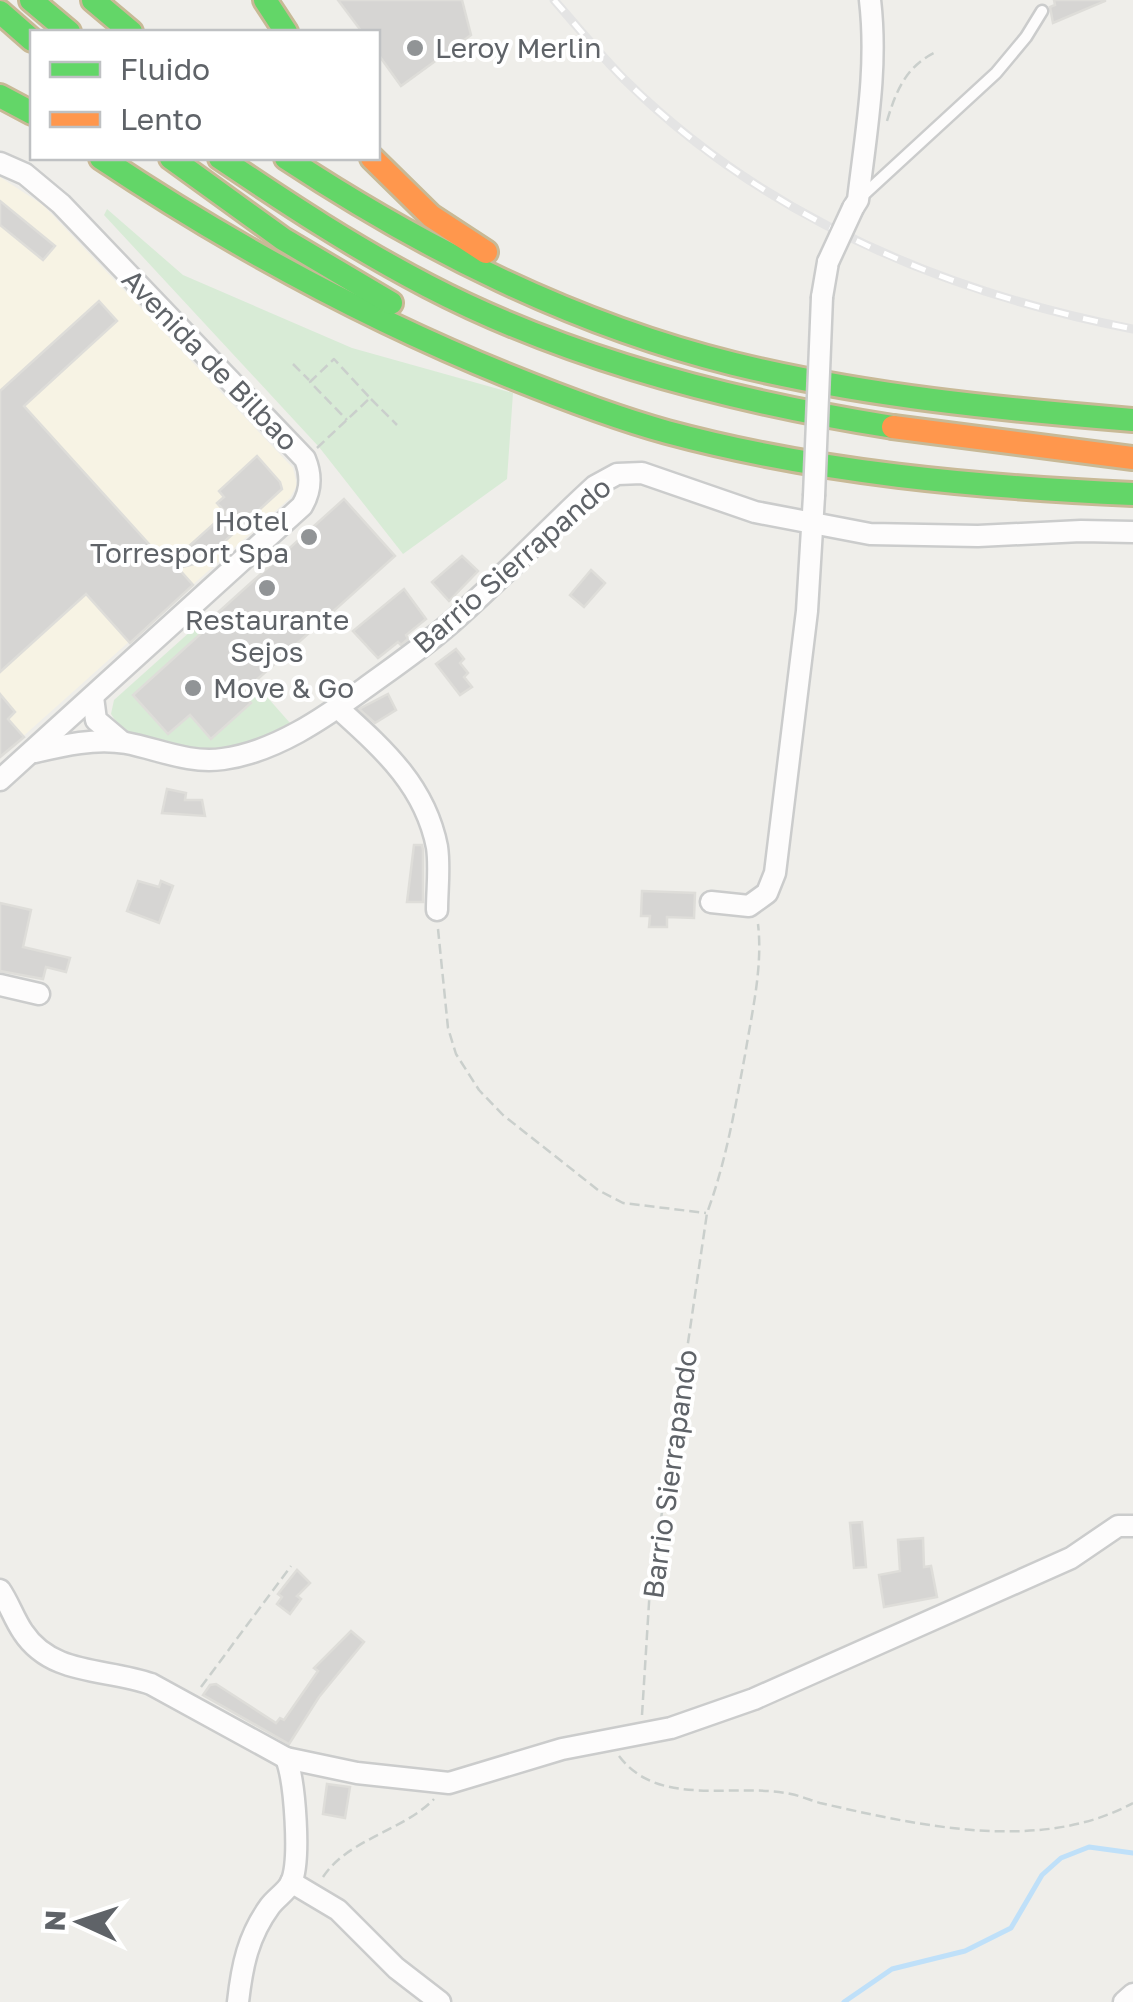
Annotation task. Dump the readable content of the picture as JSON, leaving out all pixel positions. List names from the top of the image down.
{
  "streets": {
    "street": ["Avenida de Bilbao", "Barrio Sierrapando"]
  },
  "crossings": [
    ["Avenida de Bilbao", "Barrio Sierrapando"]
  ],
  "places": [
    "Leroy Merlin",
    "Hotel Torresport Spa",
    "Restaurante Sejos",
    "Move & Go"
  ],
  "legend": ["Fluido", "Lento"],
  "north": "left"
}
